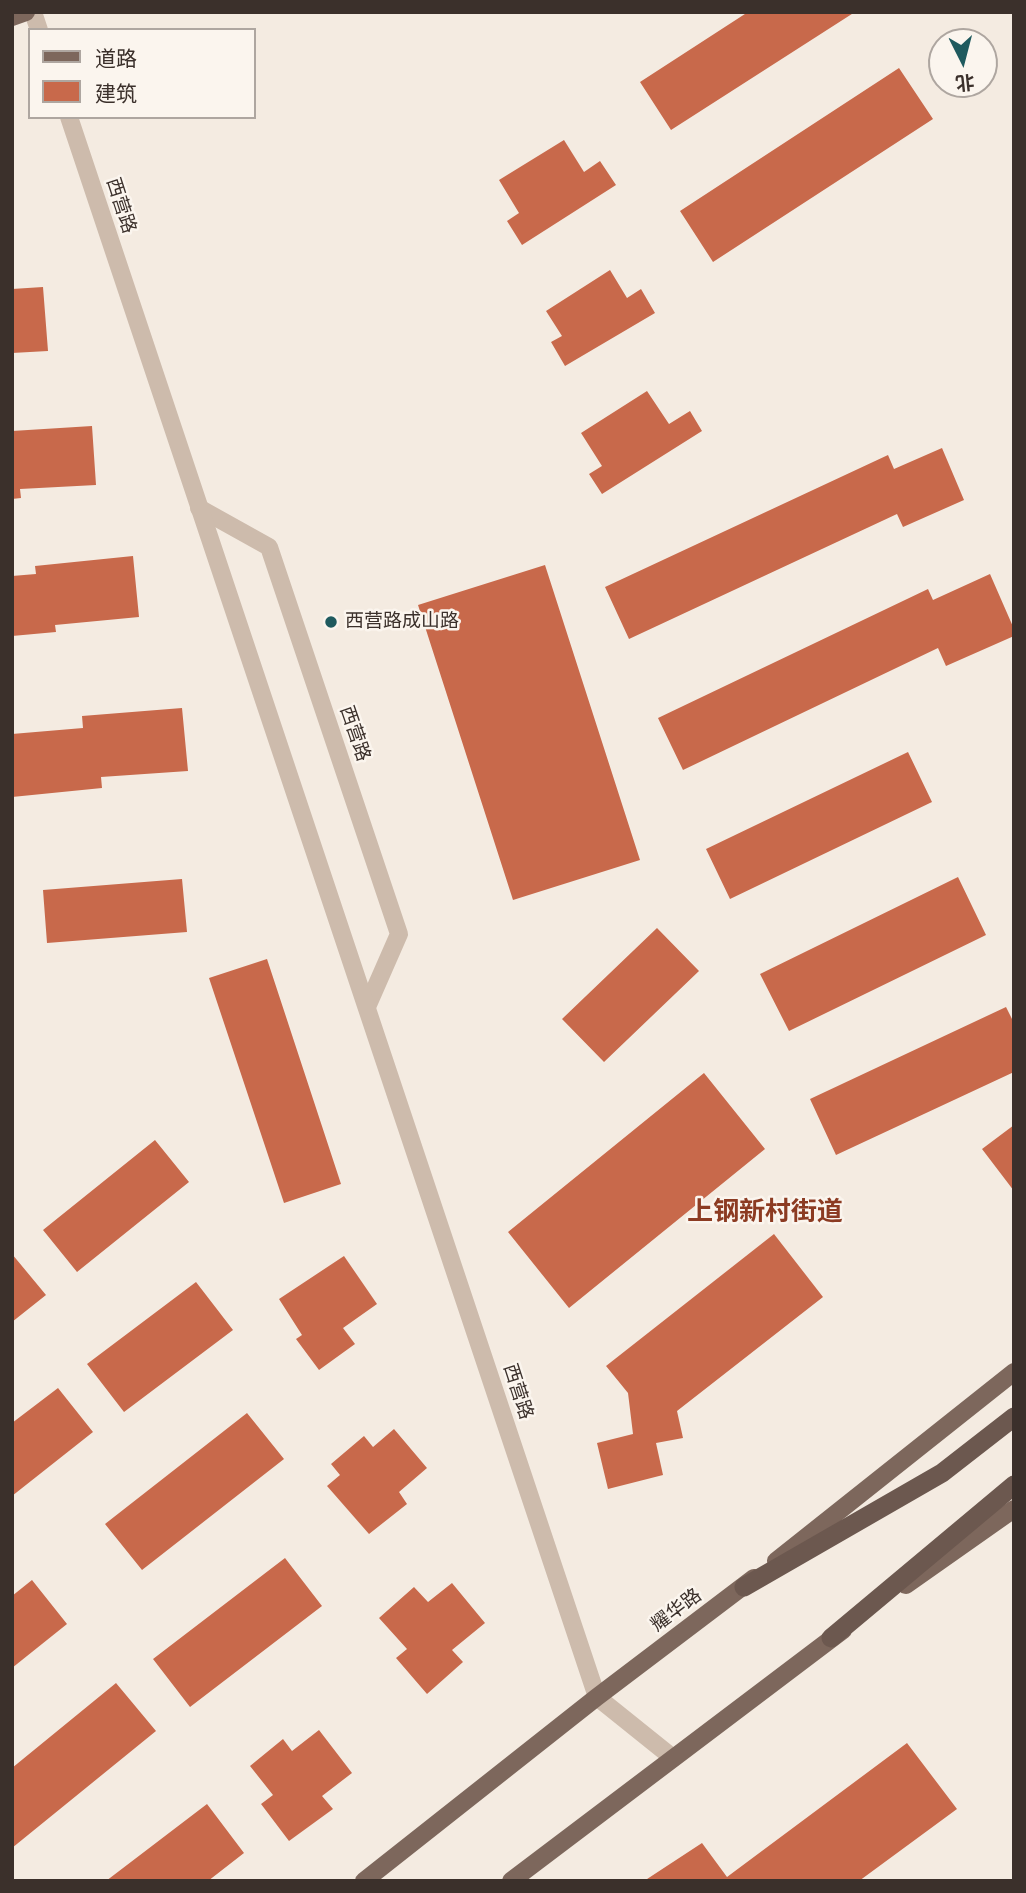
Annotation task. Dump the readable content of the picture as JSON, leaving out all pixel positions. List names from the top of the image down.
{
  "streets": {
    "main road": ["耀华路"],
    "street": ["西营路"]
  },
  "crossings": [
    ["西营路", "耀华路"]
  ],
  "districts": ["上钢新村街道"],
  "places": ["西营路成山路"],
  "legend": ["道路", "建筑"],
  "north": "bottom"
}
